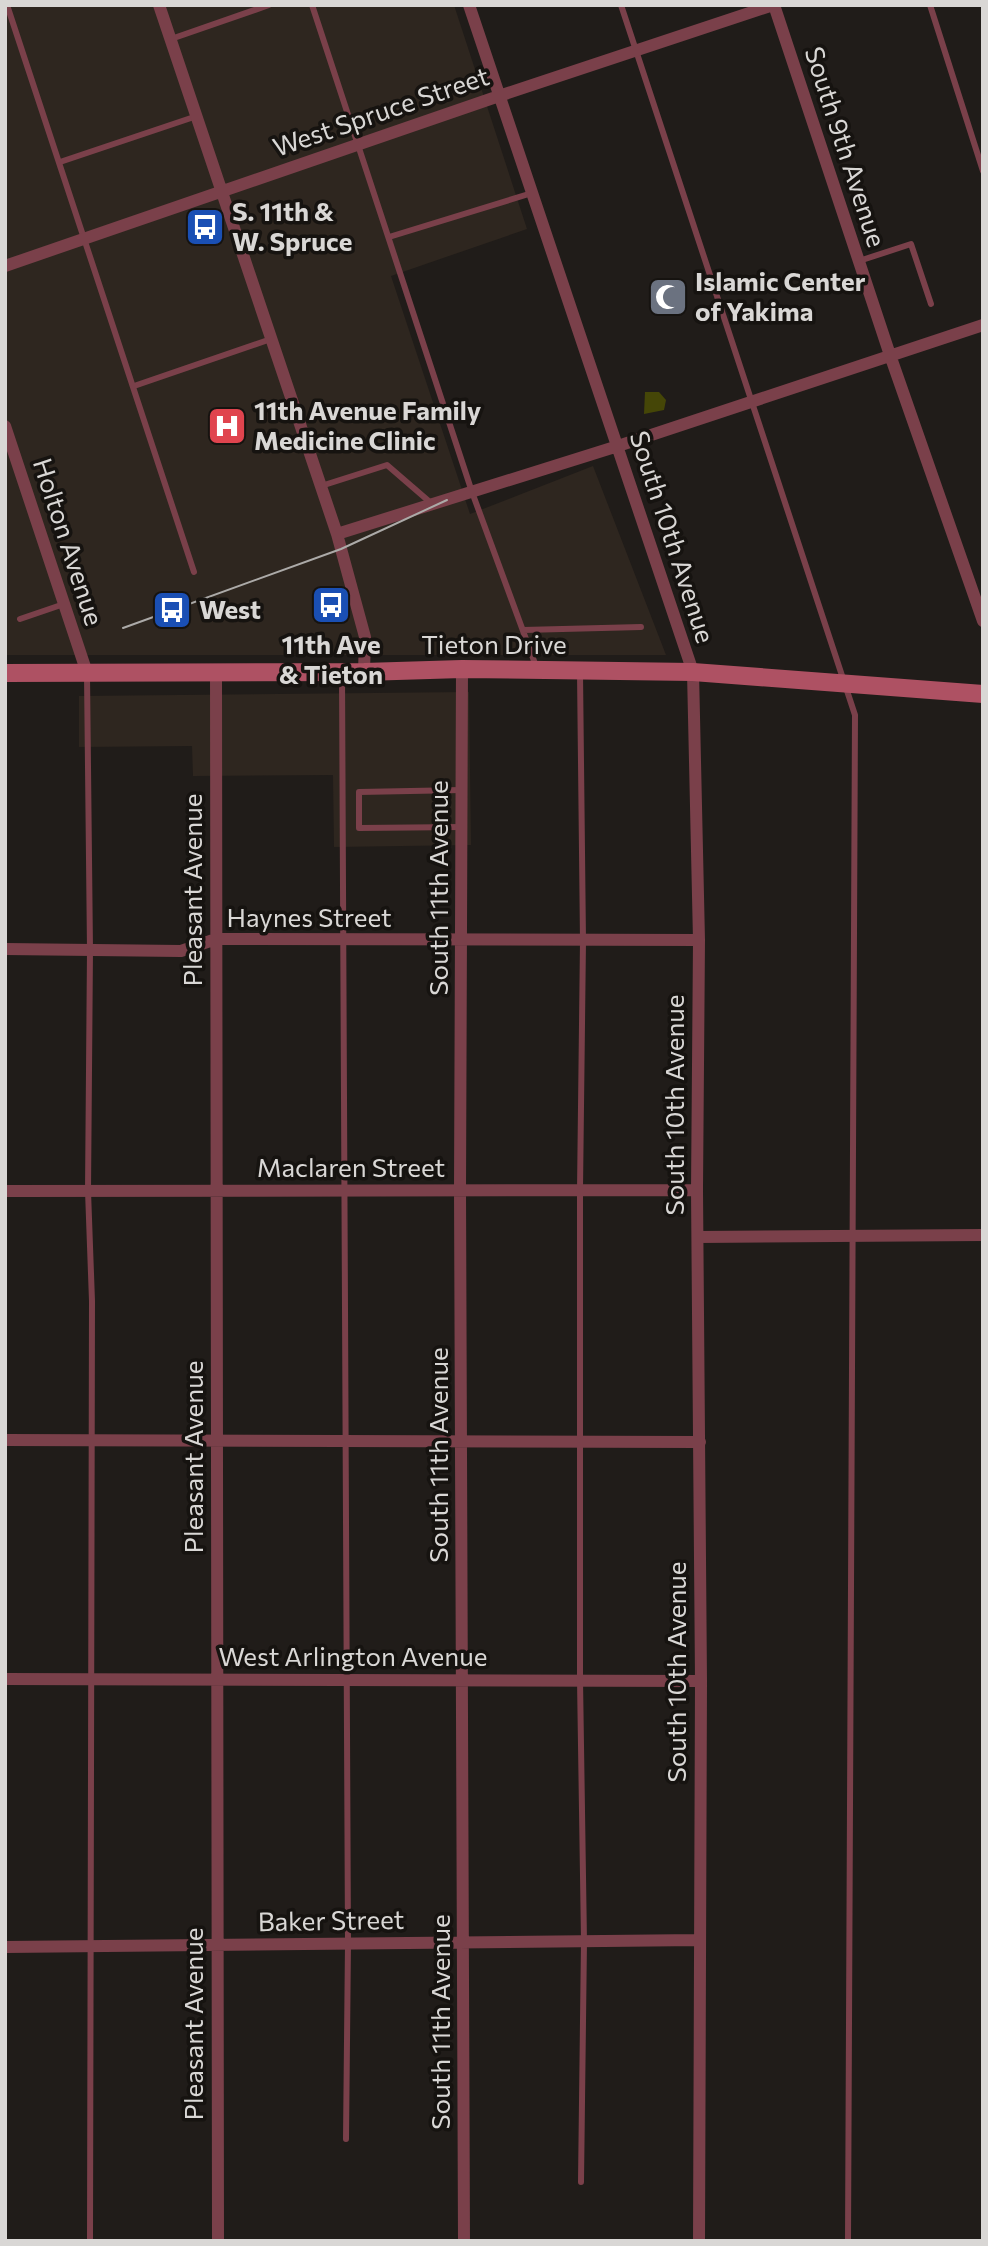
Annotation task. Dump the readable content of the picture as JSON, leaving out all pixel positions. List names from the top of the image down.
{
  "streets": {
    "main road": ["Tieton Drive"],
    "street": [
      "West Spruce Street",
      "South 9th Avenue",
      "South 10th Avenue",
      "Holton Avenue",
      "South 11th Avenue",
      "Pleasant Avenue",
      "Haynes Street",
      "Maclaren Street",
      "West Arlington Avenue",
      "Baker Street"
    ]
  },
  "crossings": [
    ["West Spruce Street", "South 9th Avenue"],
    ["West Spruce Street", "South 10th Avenue"],
    ["South 10th Avenue", "Tieton Drive"],
    ["South 10th Avenue", "Haynes Street"],
    ["South 10th Avenue", "Maclaren Street"],
    ["South 10th Avenue", "West Arlington Avenue"],
    ["South 10th Avenue", "Baker Street"],
    ["Holton Avenue", "Tieton Drive"],
    ["Tieton Drive", "South 11th Avenue"],
    ["Tieton Drive", "Pleasant Avenue"],
    ["South 11th Avenue", "Haynes Street"],
    ["South 11th Avenue", "Maclaren Street"],
    ["South 11th Avenue", "West Arlington Avenue"],
    ["South 11th Avenue", "Baker Street"],
    ["Pleasant Avenue", "Haynes Street"],
    ["Pleasant Avenue", "Maclaren Street"],
    ["Pleasant Avenue", "West Arlington Avenue"],
    ["Pleasant Avenue", "Baker Street"]
  ],
  "places": {
    "bus stop": ["S. 11th & W. Spruce", "11th Ave & Tieton", "West"],
    "mosque": ["Islamic Center of Yakima"],
    "hospital": ["11th Avenue Family Medicine Clinic"]
  }
}
